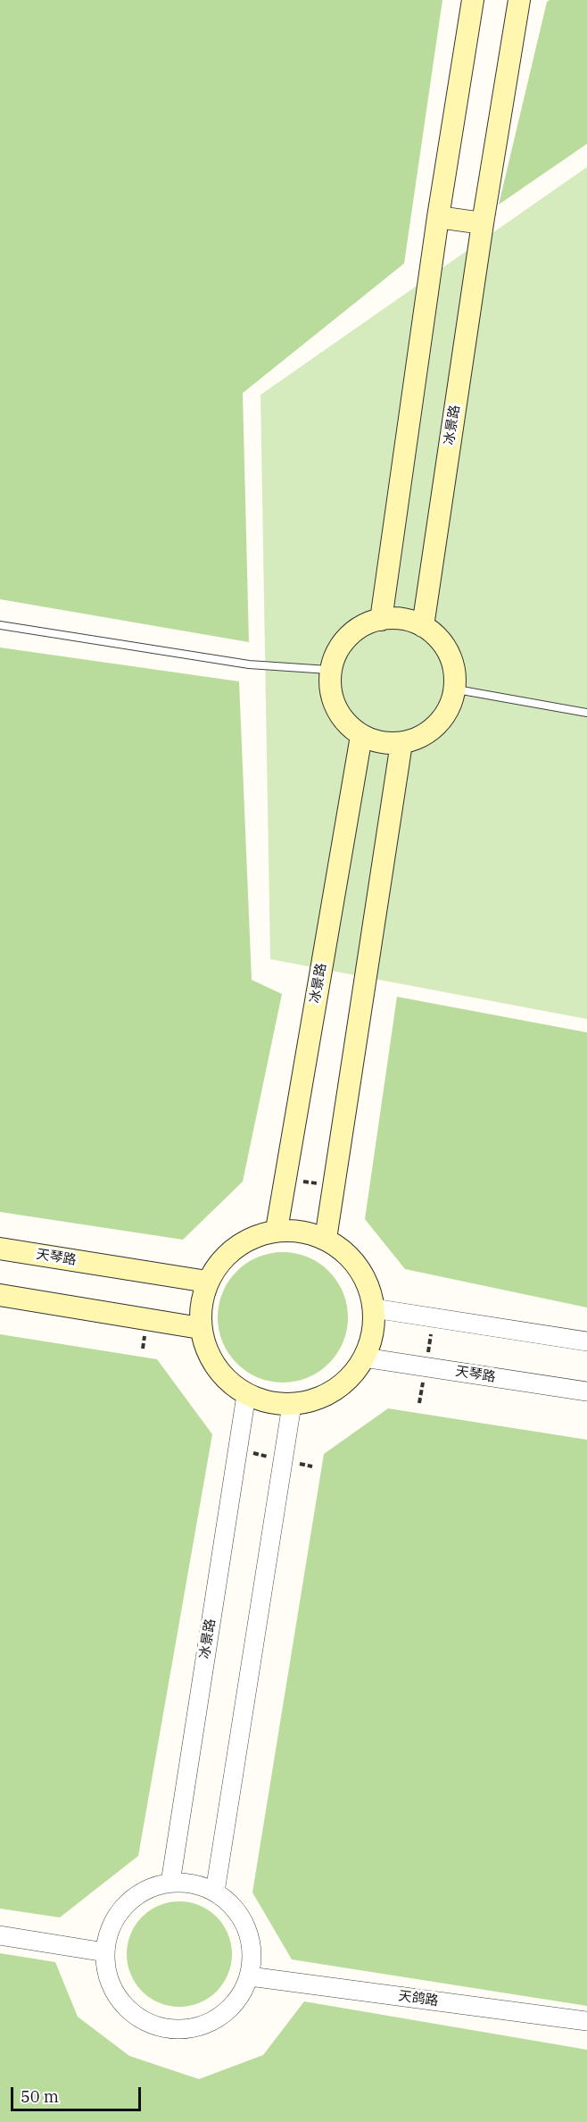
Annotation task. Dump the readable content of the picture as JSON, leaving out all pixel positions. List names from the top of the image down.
{
  "streets": {
    "main road": ["冰景路", "天琴路"],
    "street": ["天鸽路"]
  },
  "crossings": [
    ["冰景路", "天琴路"],
    ["冰景路", "天鸽路"]
  ],
  "scale_bar": "50 m"
}
